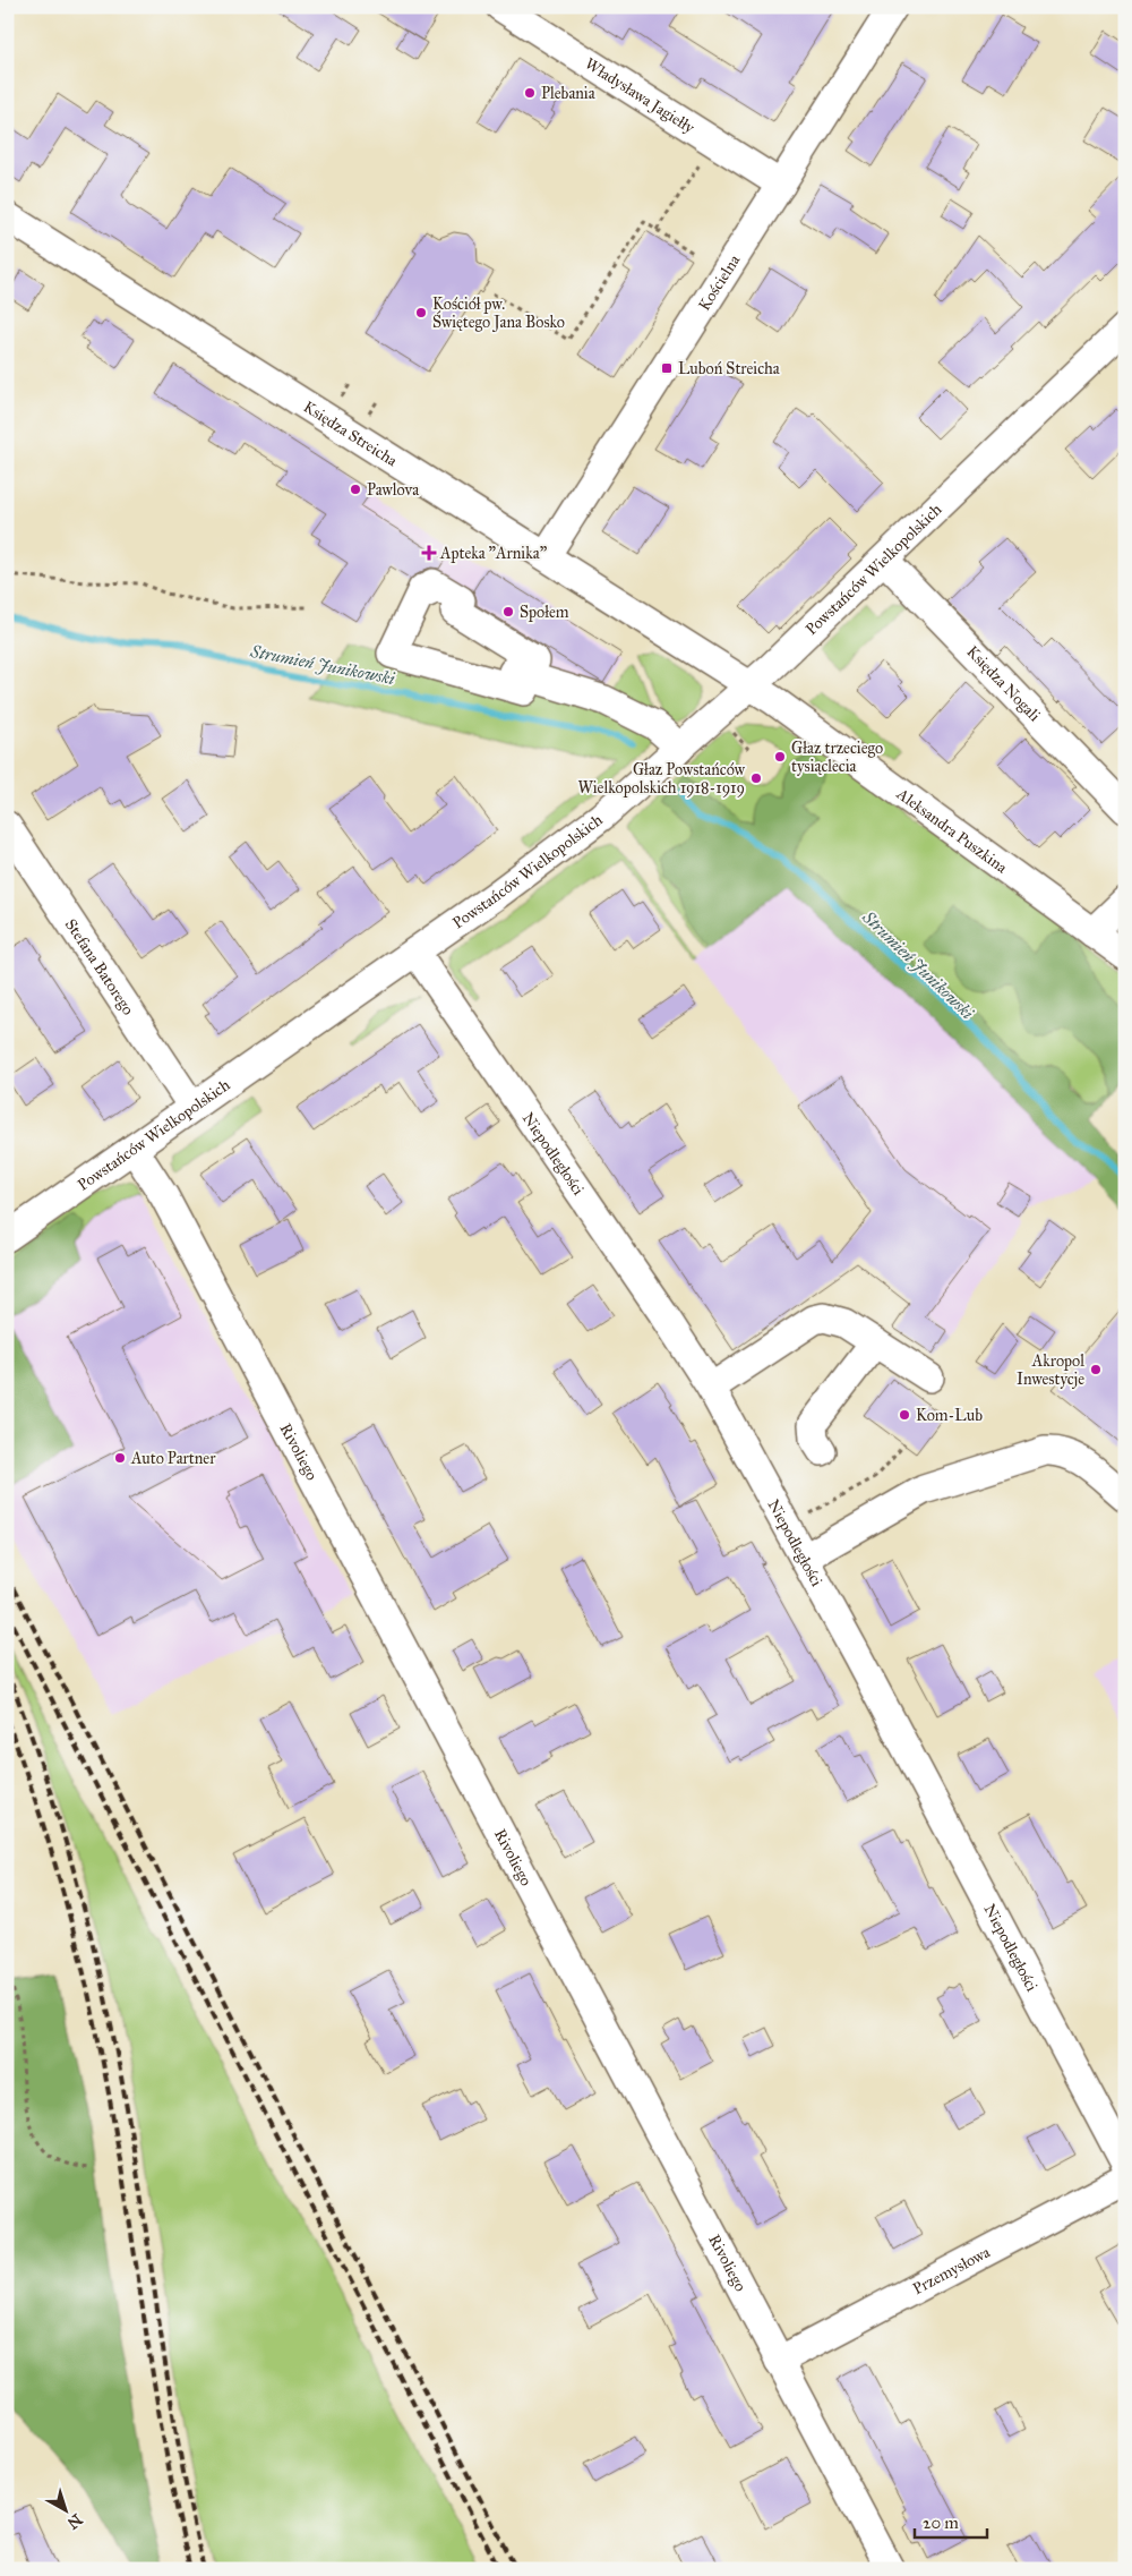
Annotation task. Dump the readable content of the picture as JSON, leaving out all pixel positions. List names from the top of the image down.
{
  "streets": {
    "street": [
      "Władysława Jagiełły",
      "Kościelna",
      "Księdza Streicha",
      "Powstańców Wielkopolskich",
      "Księdza Nogali",
      "Aleksandra Puszkina",
      "Stefana Batorego",
      "Niepodległości",
      "Rivoliego",
      "Przemysłowa"
    ]
  },
  "crossings": [
    ["Władysława Jagiełły", "Kościelna"],
    ["Kościelna", "Księdza Streicha"],
    ["Księdza Streicha", "Powstańców Wielkopolskich"],
    ["Księdza Streicha", "Aleksandra Puszkina"],
    ["Powstańców Wielkopolskich", "Księdza Nogali"],
    ["Powstańców Wielkopolskich", "Aleksandra Puszkina"],
    ["Powstańców Wielkopolskich", "Stefana Batorego"],
    ["Powstańców Wielkopolskich", "Niepodległości"],
    ["Powstańców Wielkopolskich", "Rivoliego"],
    ["Rivoliego", "Przemysłowa"]
  ],
  "water": ["Strumień Junikowski"],
  "places": {
    "other": [
      "Plebania",
      "Kościół pw. Świętego Jana Bosko",
      "Pawlova",
      "Społem",
      "Głaz trzeciego tysiąclecia",
      "Głaz Powstańców Wielkopolskich 1918-1919",
      "Akropol Inwestycje",
      "Kom-Lub",
      "Auto Partner"
    ],
    "transit": ["Luboń Streicha"],
    "health": ["Apteka \"Arnika\""]
  },
  "scale_bar": "20 m",
  "north": "bottom right"
}
